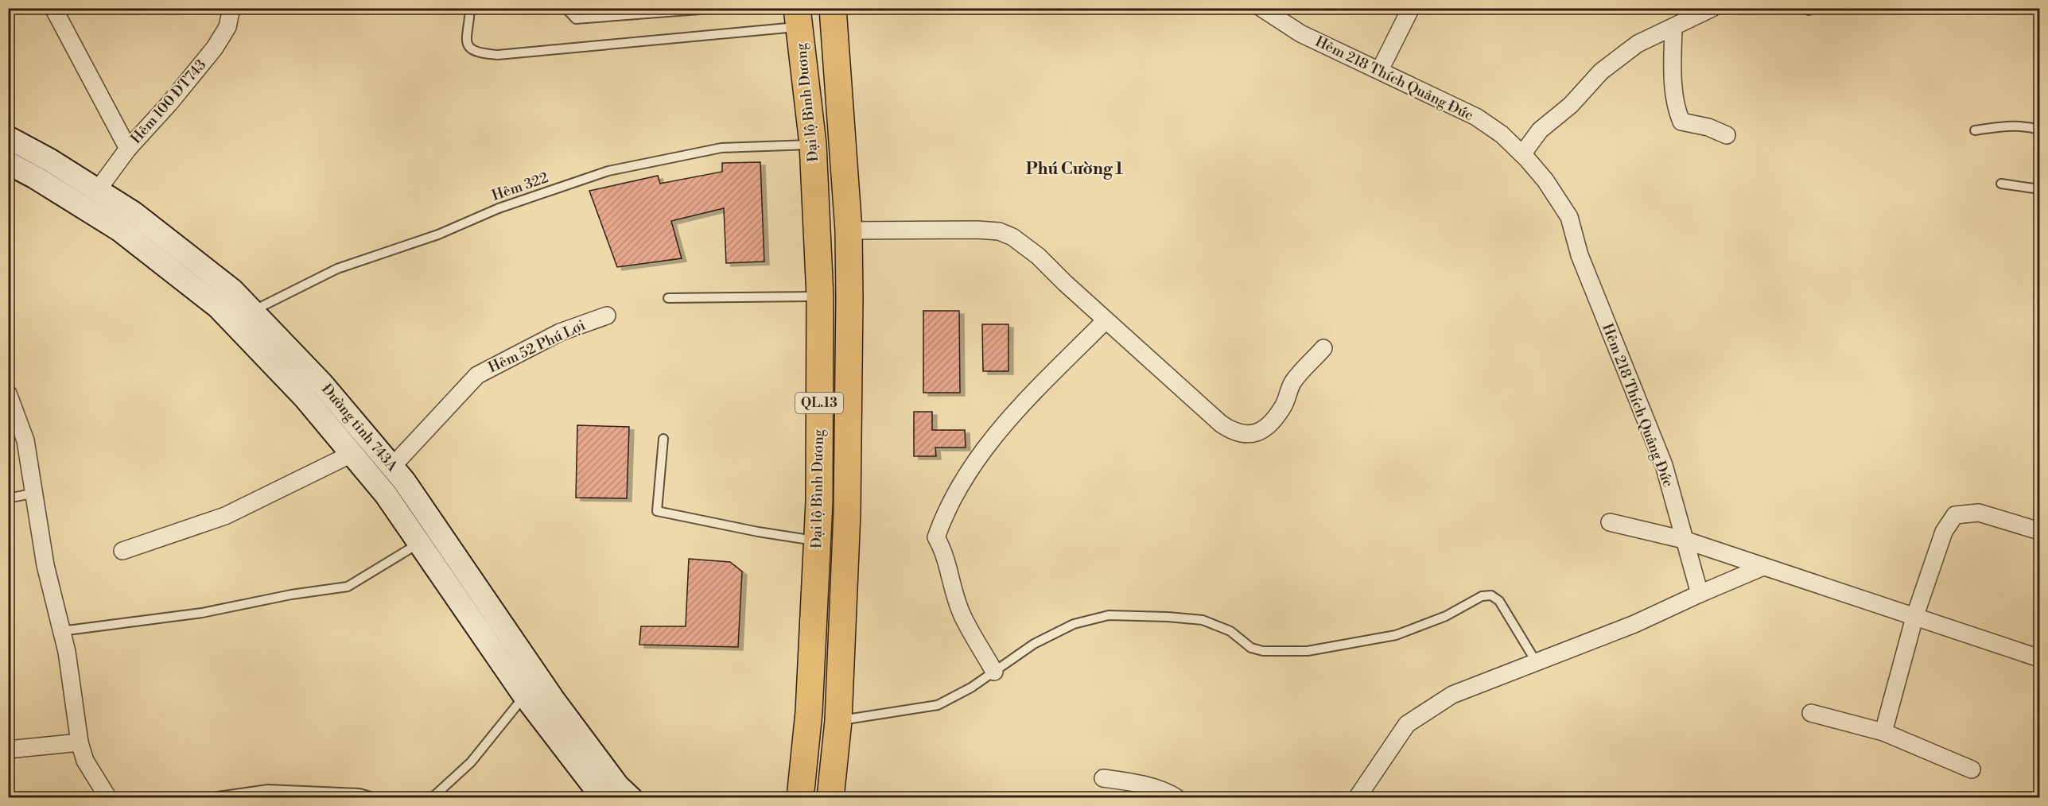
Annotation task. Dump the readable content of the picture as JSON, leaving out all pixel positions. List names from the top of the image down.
{
  "streets": {
    "highway": ["Đại lộ Bình Dương", "QL.13"],
    "main road": ["Đường tỉnh 743A"],
    "street": ["Hẻm 218 Thích Quảng Đức", "Hẻm 100 ĐT743", "Hẻm 52 Phú Lợi"],
    "lane": ["Hẻm 322"]
  },
  "crossings": [
    ["Hẻm 100 ĐT743", "Đường tỉnh 743A"],
    ["Đại lộ Bình Dương", "Hẻm 322"],
    ["Hẻm 322", "Đường tỉnh 743A"],
    ["Hẻm 52 Phú Lợi", "Đường tỉnh 743A"]
  ],
  "districts": ["Phú Cường 1"]
}
